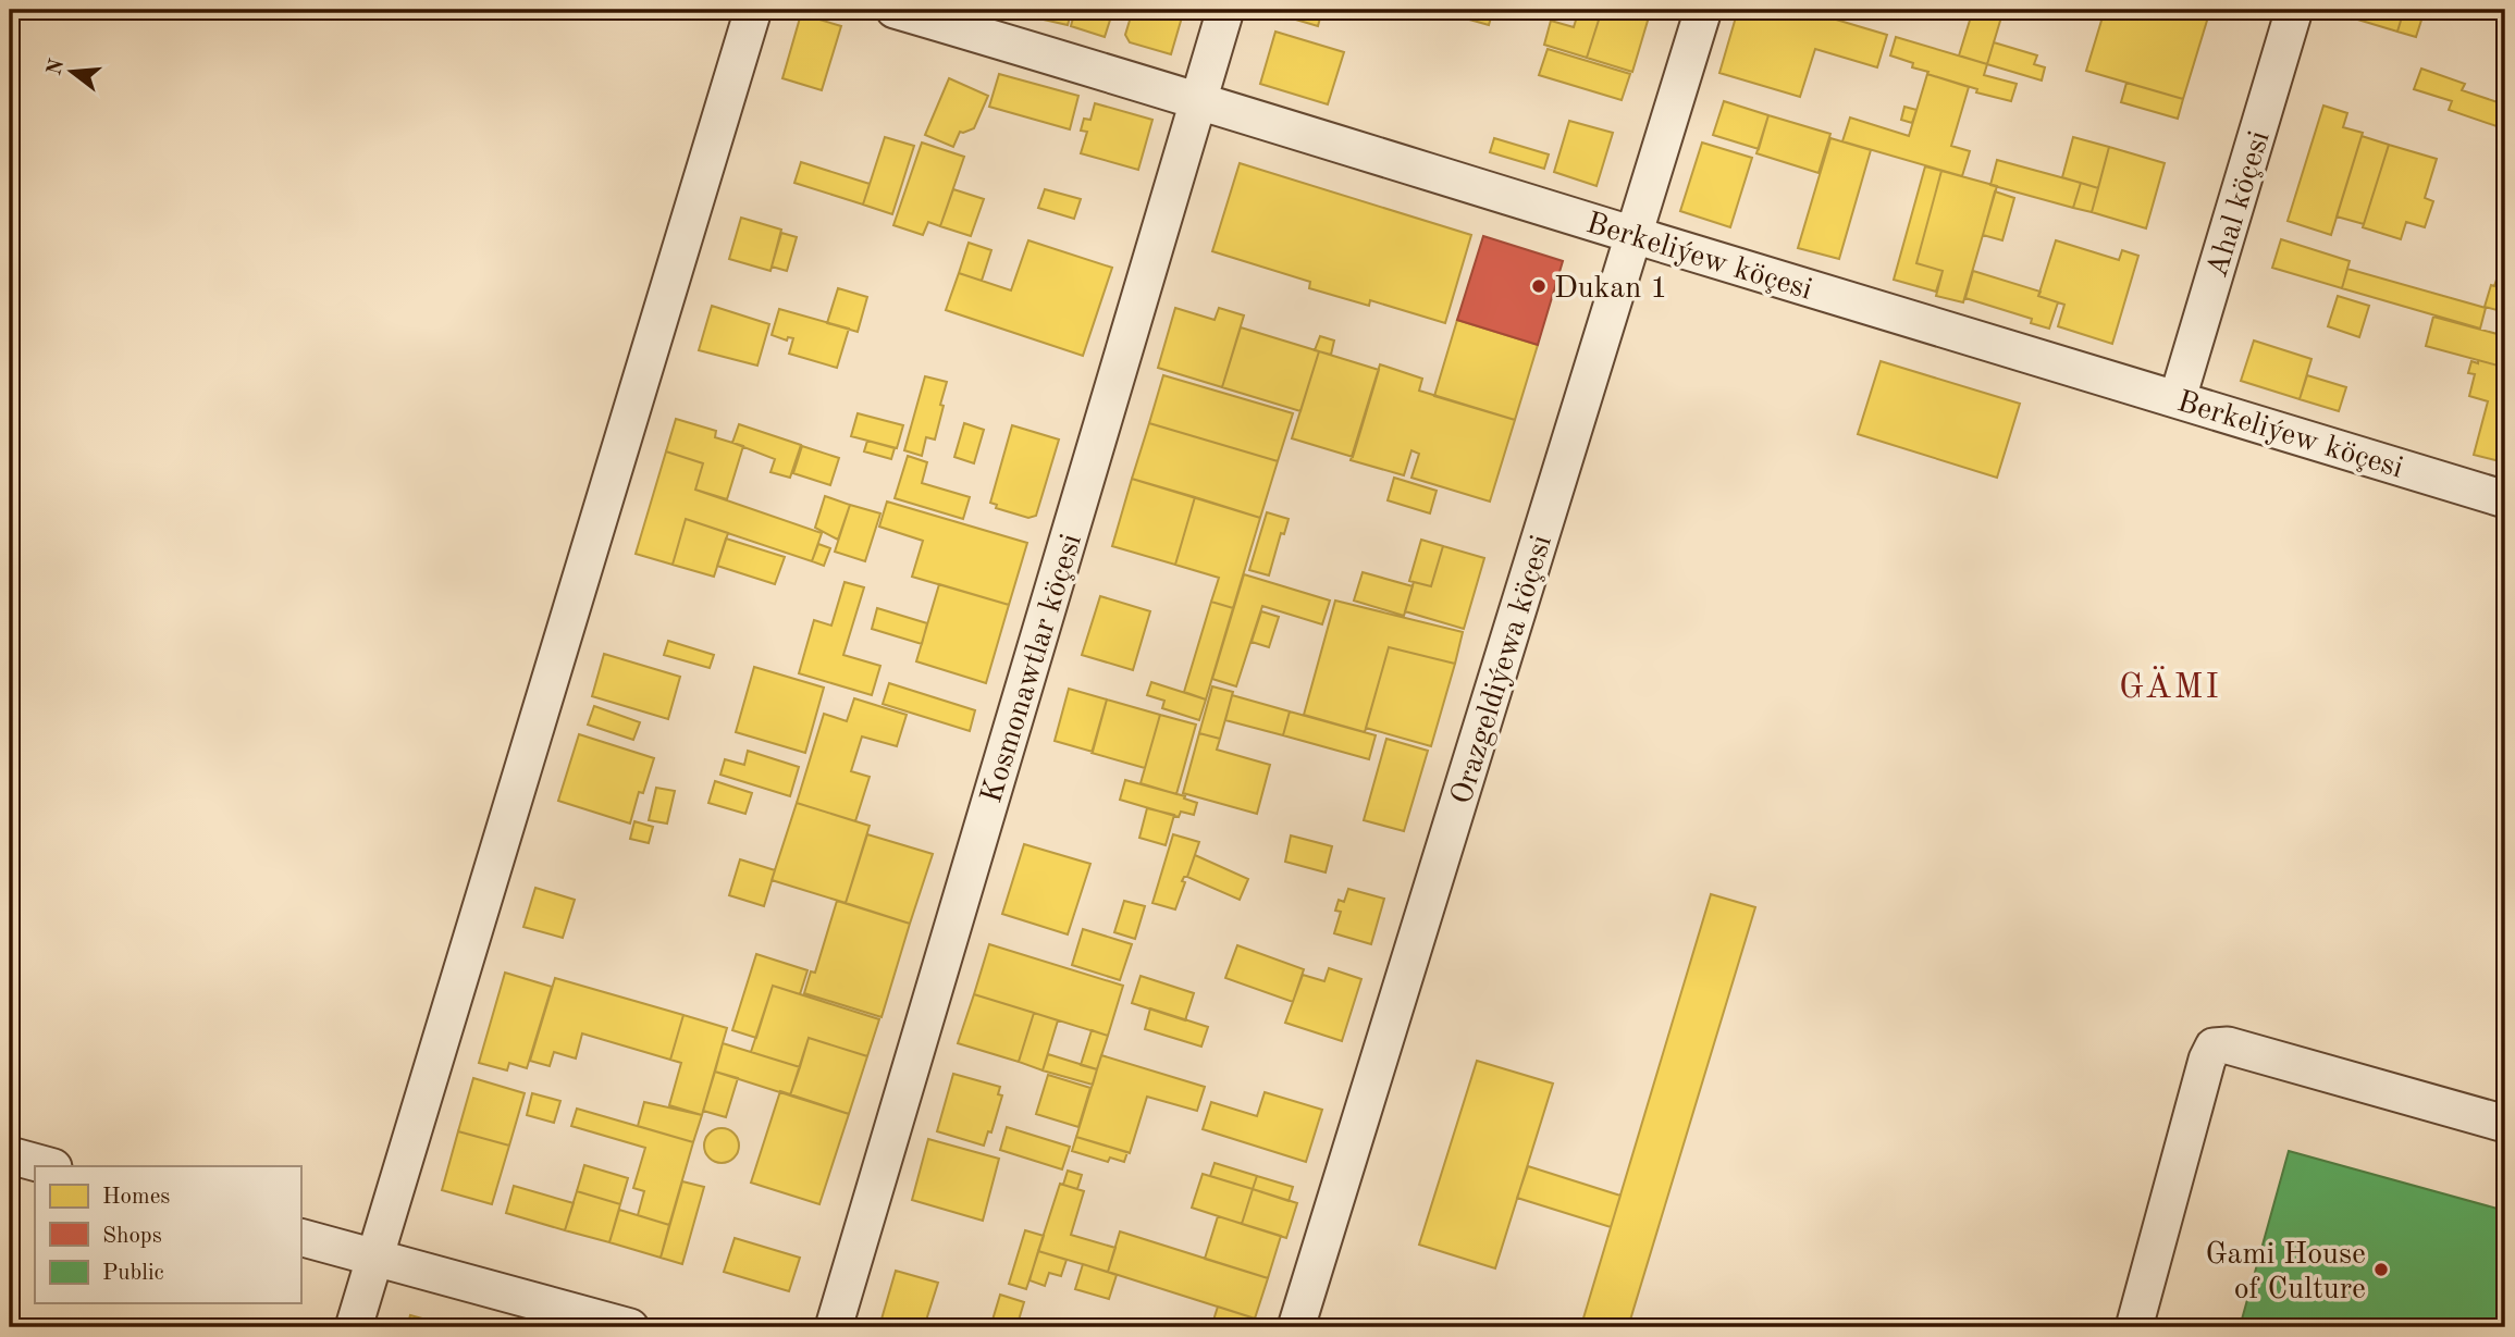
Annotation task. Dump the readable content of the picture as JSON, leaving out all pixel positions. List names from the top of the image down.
{
  "streets": {
    "street": [
      "Ahal köçesi",
      "Berkeliýew köçesi",
      "Kosmonawtlar köçesi",
      "Orazgeldiýewa köçesi"
    ]
  },
  "crossings": [
    ["Ahal köçesi", "Berkeliýew köçesi"],
    ["Berkeliýew köçesi", "Kosmonawtlar köçesi"],
    ["Berkeliýew köçesi", "Orazgeldiýewa köçesi"]
  ],
  "districts": ["GÄMI"],
  "places": ["Dukan 1", "Gami House of Culture"],
  "legend": ["Homes", "Shops", "Public"],
  "north": "left"
}
